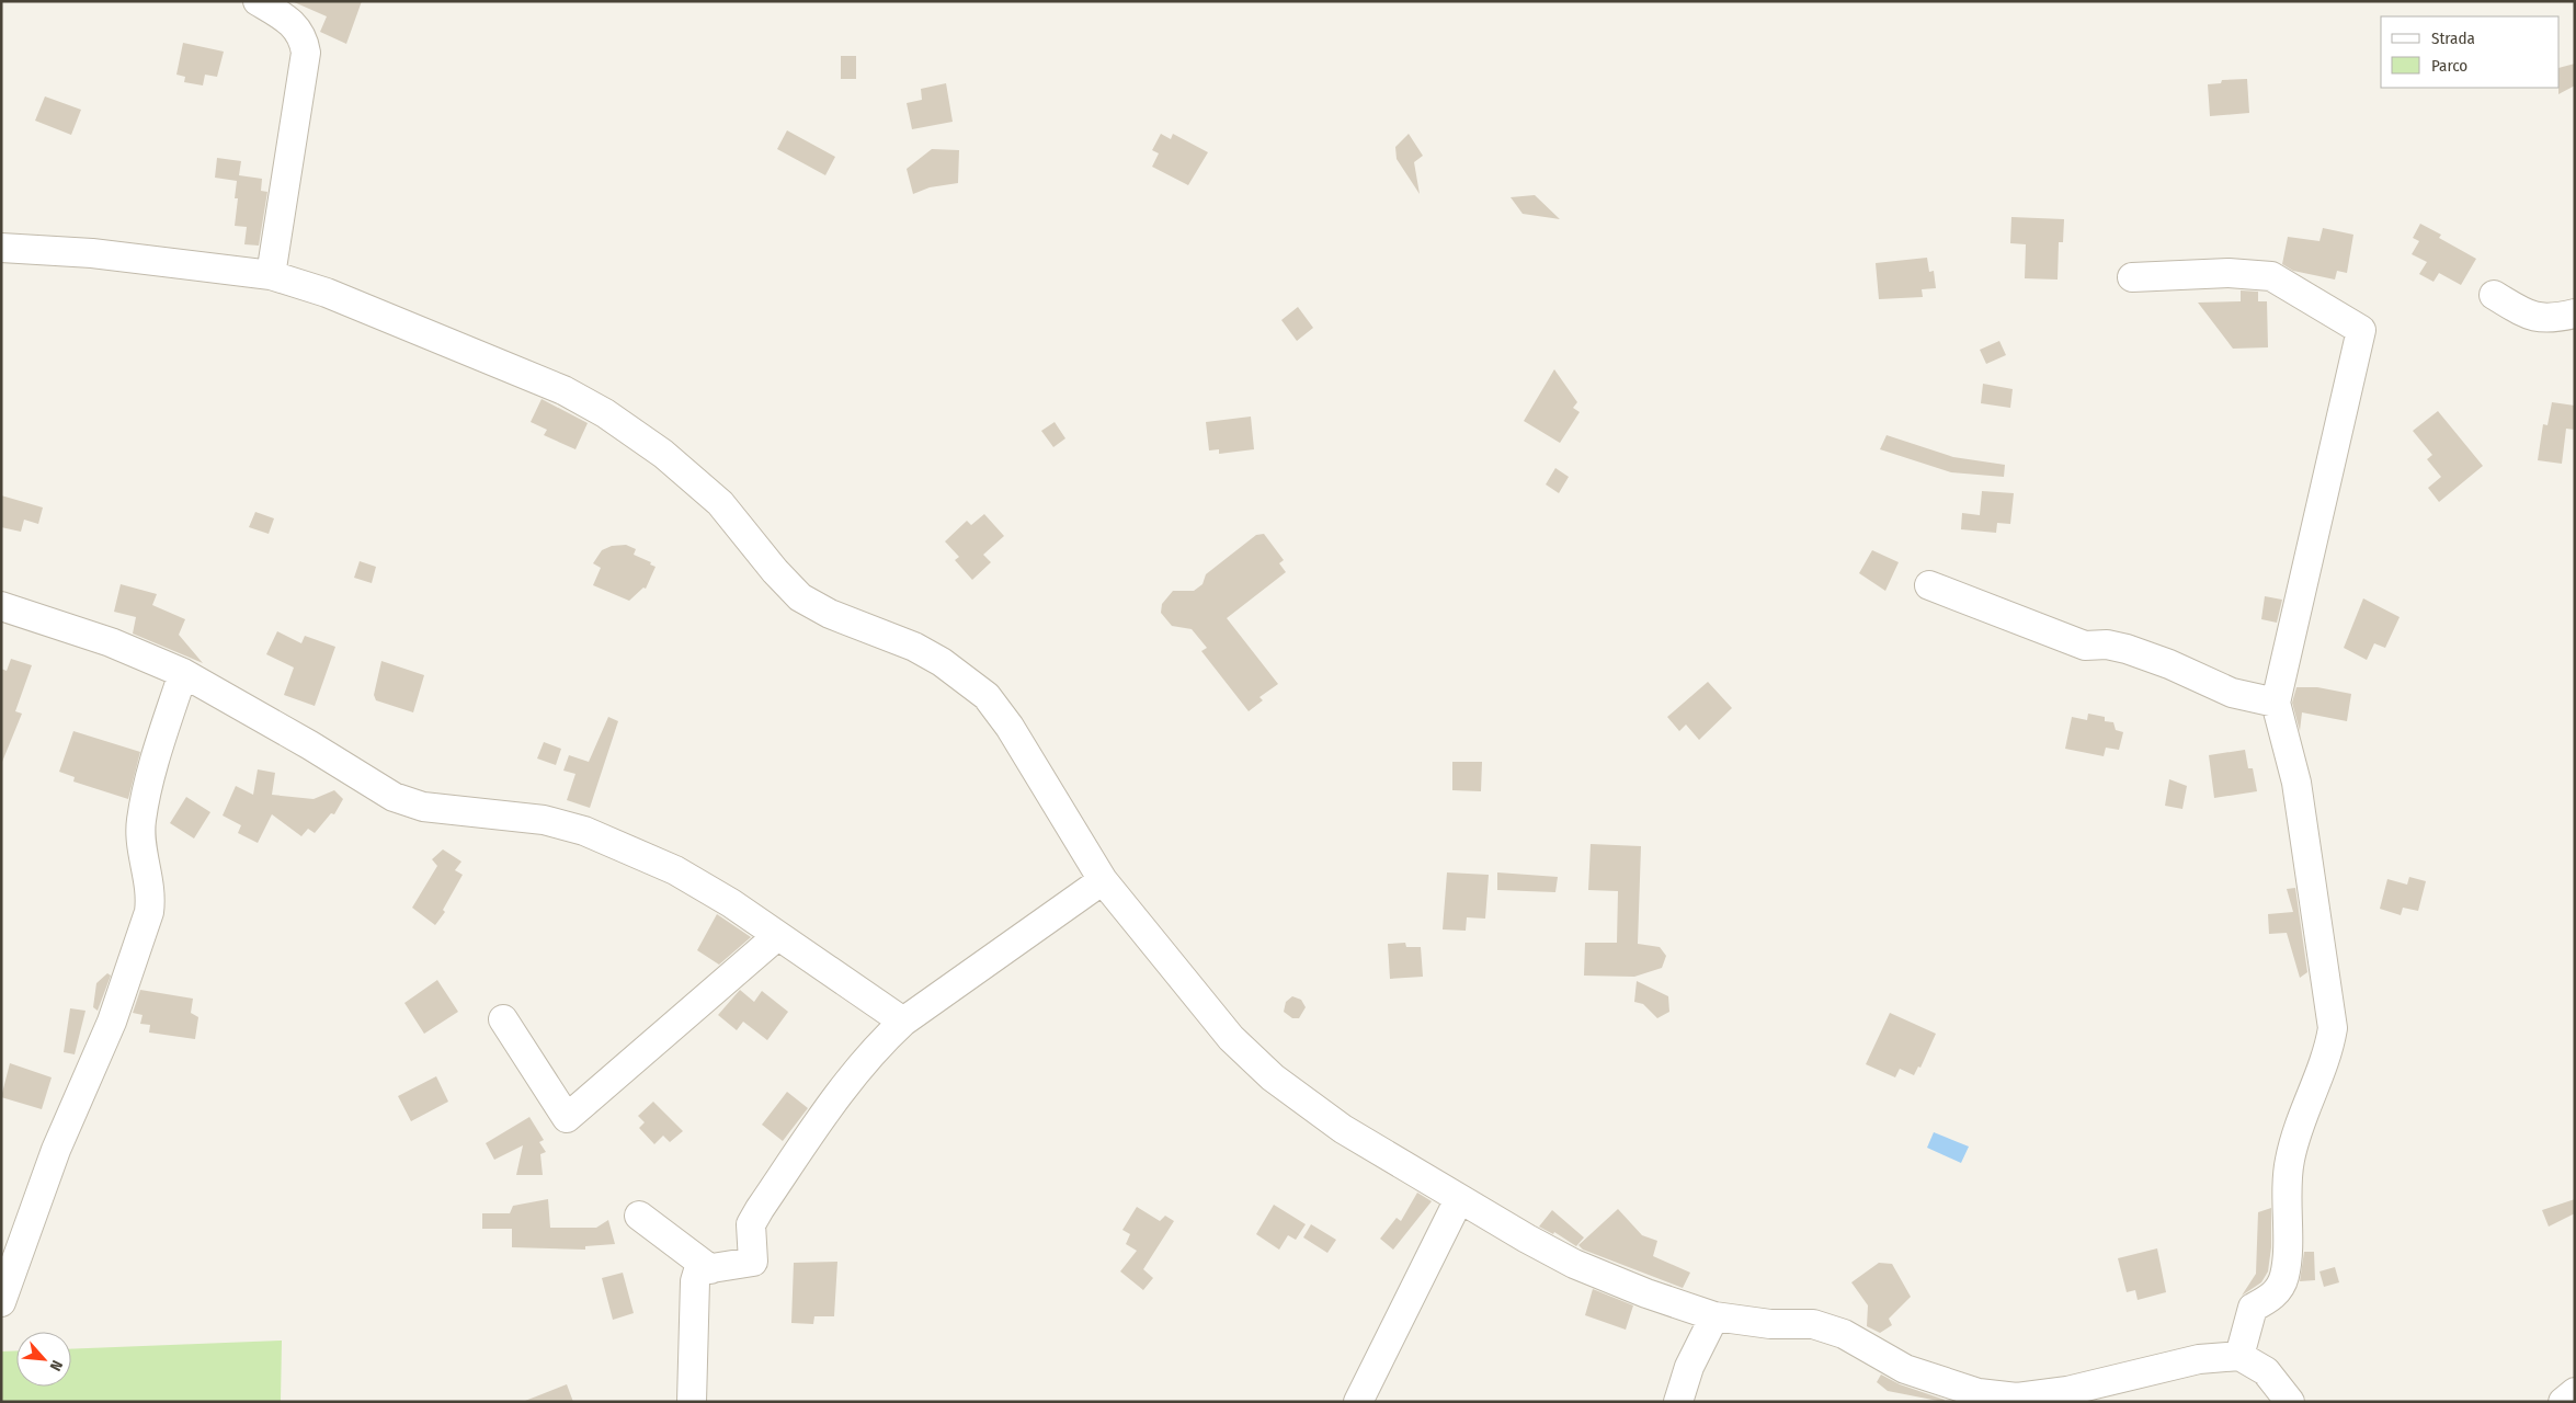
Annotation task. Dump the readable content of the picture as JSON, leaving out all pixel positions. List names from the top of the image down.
{
  "legend": ["Strada", "Parco"],
  "north": "bottom right"
}
